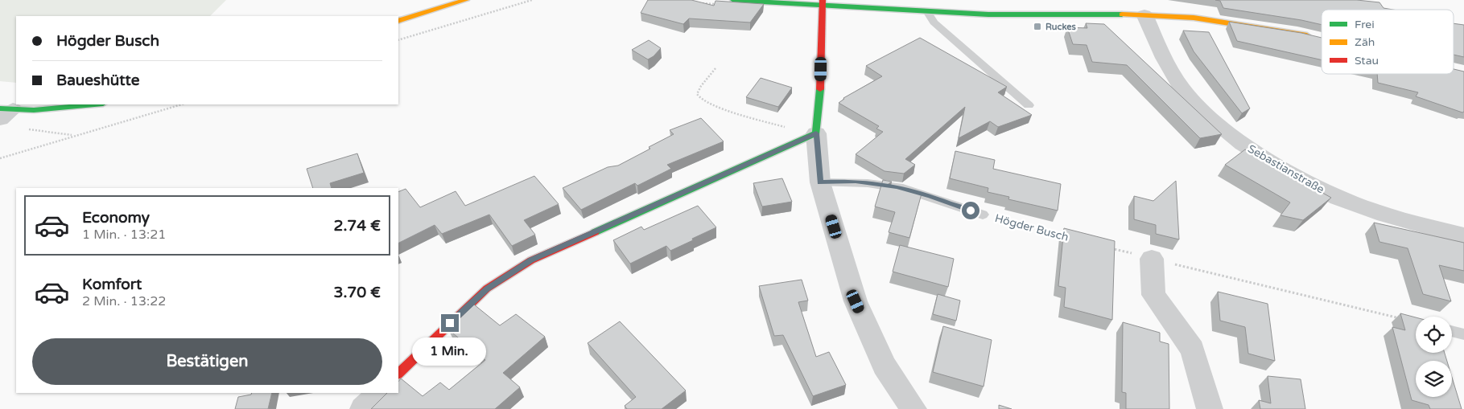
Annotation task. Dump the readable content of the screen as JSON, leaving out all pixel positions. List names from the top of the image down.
{
  "streets": {
    "street": ["Sebastianstraße"],
    "lane": ["Högder Busch"]
  },
  "places": {
    "transit": ["Ruckes"]
  },
  "legend": ["Frei", "Zäh", "Stau"],
  "page": {
    "banner": ["Högder Busch", "Baueshütte"],
    "list": [
      {
        "name": "Economy",
        "note": "1 Min. · 13:21",
        "value": "2.74 €"
      },
      {
        "name": "Komfort",
        "note": "2 Min. · 13:22",
        "value": "3.70 €"
      }
    ],
    "buttons": "Bestätigen",
    "bubble": "1 Min."
  }
}
